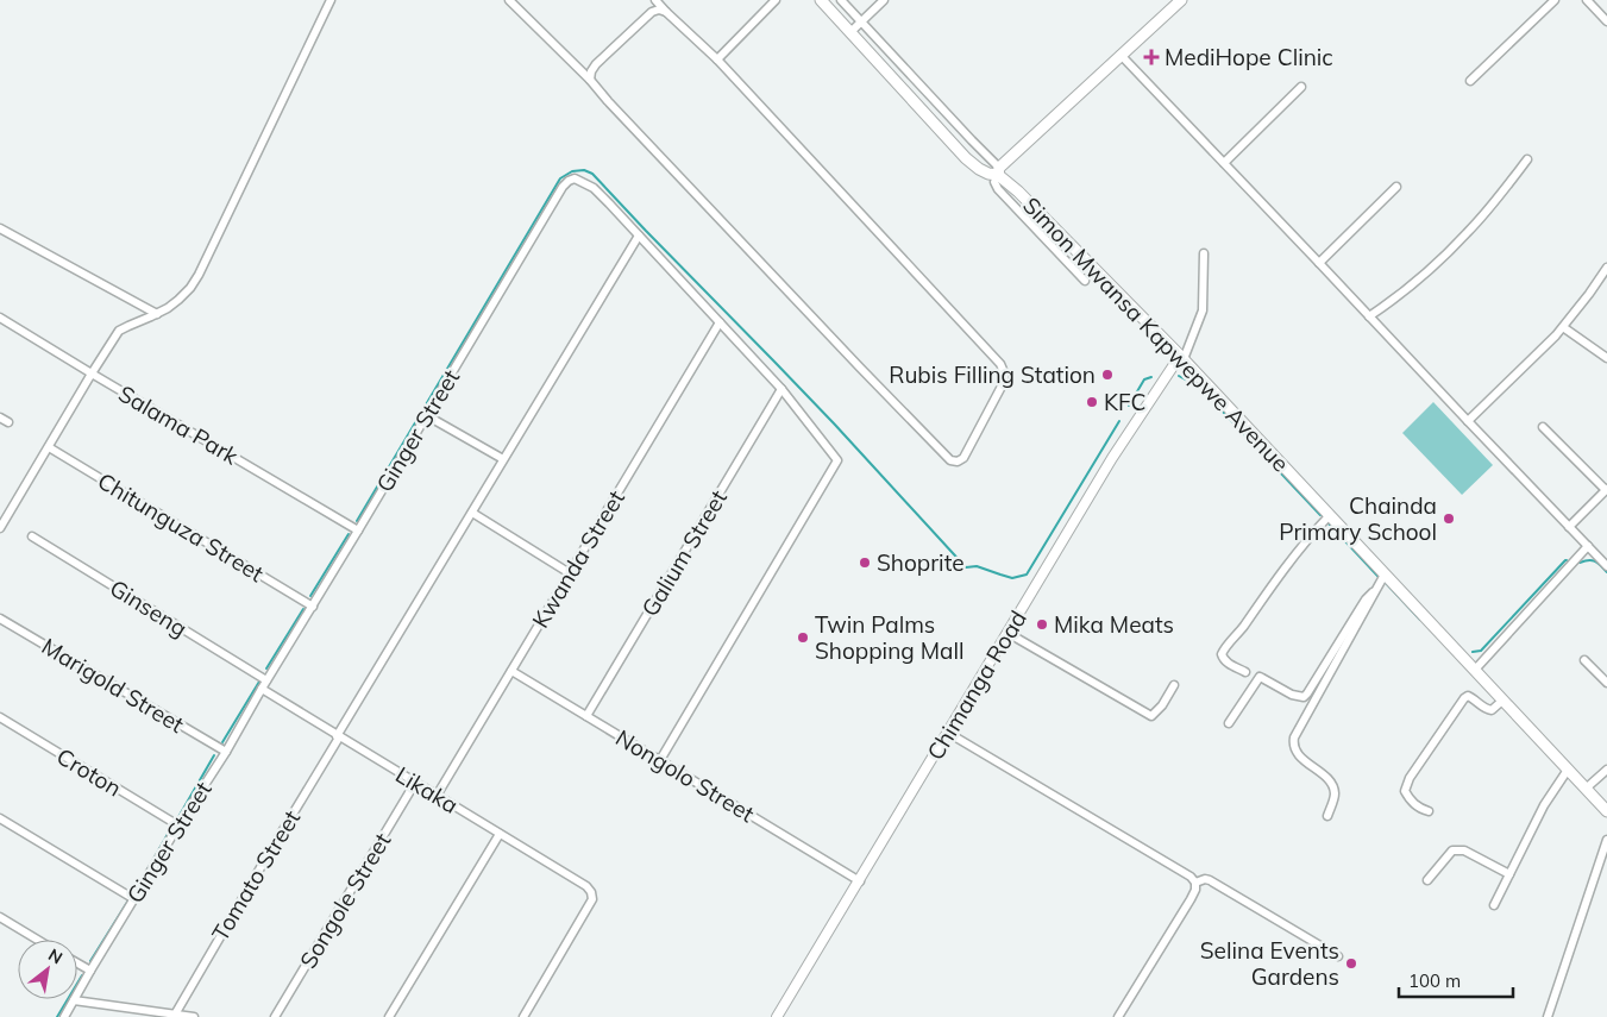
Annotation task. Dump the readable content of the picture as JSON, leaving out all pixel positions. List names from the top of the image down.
{
  "streets": {
    "main road": ["Simon Mwansa Kapwepwe Avenue"],
    "street": [
      "Salama Park",
      "Ginger Street",
      "Chitunguza Street",
      "Galium Street",
      "Kwanda Street",
      "Ginseng",
      "Marigold Street",
      "Chimanga Road",
      "Croton",
      "Nongolo Street",
      "Likaka",
      "Tomato Street",
      "Songole Street"
    ]
  },
  "crossings": [
    ["Simon Mwansa Kapwepwe Avenue", "Chimanga Road"],
    ["Salama Park", "Ginger Street"],
    ["Ginger Street", "Chitunguza Street"],
    ["Ginger Street", "Galium Street"],
    ["Ginger Street", "Kwanda Street"],
    ["Ginger Street", "Ginseng"],
    ["Ginger Street", "Marigold Street"],
    ["Ginger Street", "Croton"],
    ["Ginger Street", "Nongolo Street"],
    ["Ginger Street", "Likaka"],
    ["Ginger Street", "Tomato Street"],
    ["Galium Street", "Nongolo Street"],
    ["Kwanda Street", "Nongolo Street"],
    ["Kwanda Street", "Likaka"],
    ["Chimanga Road", "Nongolo Street"],
    ["Likaka", "Tomato Street"],
    ["Likaka", "Songole Street"]
  ],
  "places": {
    "health": ["MediHope Clinic"],
    "other": [
      "Rubis Filling Station",
      "KFC",
      "Chainda Primary School",
      "Shoprite",
      "Mika Meats",
      "Twin Palms Shopping Mall",
      "Selina Events Gardens"
    ]
  },
  "scale_bar": "100 m",
  "north": "top right"
}
